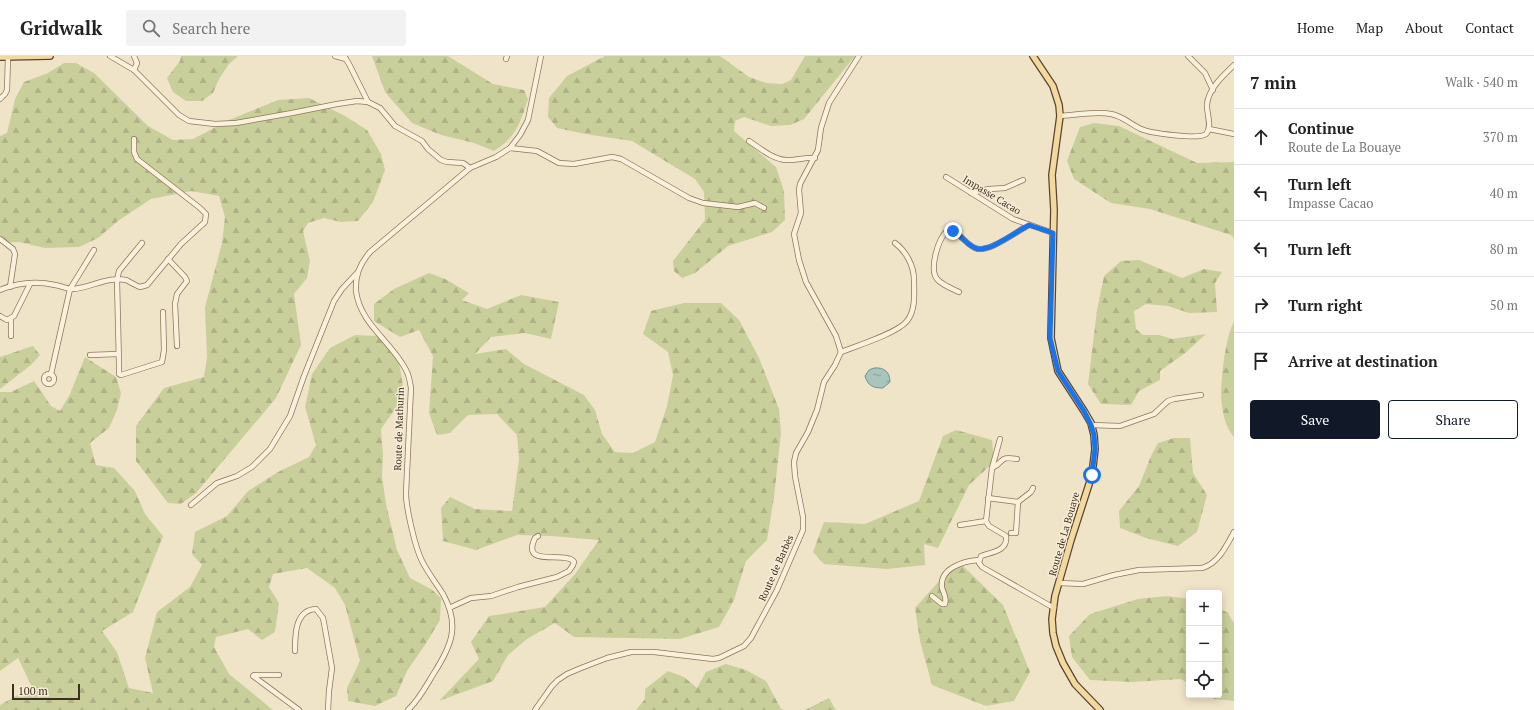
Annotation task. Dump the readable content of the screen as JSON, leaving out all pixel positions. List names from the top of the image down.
{
  "streets": {
    "main road": ["Route de La Bouaye"],
    "street": ["Impasse Cacao", "Route de Mathurin", "Route de Barbès"]
  },
  "crossings": [
    ["Impasse Cacao", "Route de La Bouaye"]
  ],
  "scale_bar": "100 m",
  "page": {
    "header": "Gridwalk",
    "search": "Search here",
    "nav": [
      "Home",
      "Map",
      "About",
      "Contact"
    ],
    "heading": ["7 min", "Walk · 540 m"],
    "list": [
      ["Continue", "Route de La Bouaye", "370 m"],
      ["Turn left", "Impasse Cacao", "40 m"],
      ["Turn left", "80 m"],
      ["Turn right", "50 m"],
      "Arrive at destination"
    ],
    "buttons": ["Save", "Share"],
    "map_buttons": ["+", "−"],
    "scale": "100 m"
  }
}
